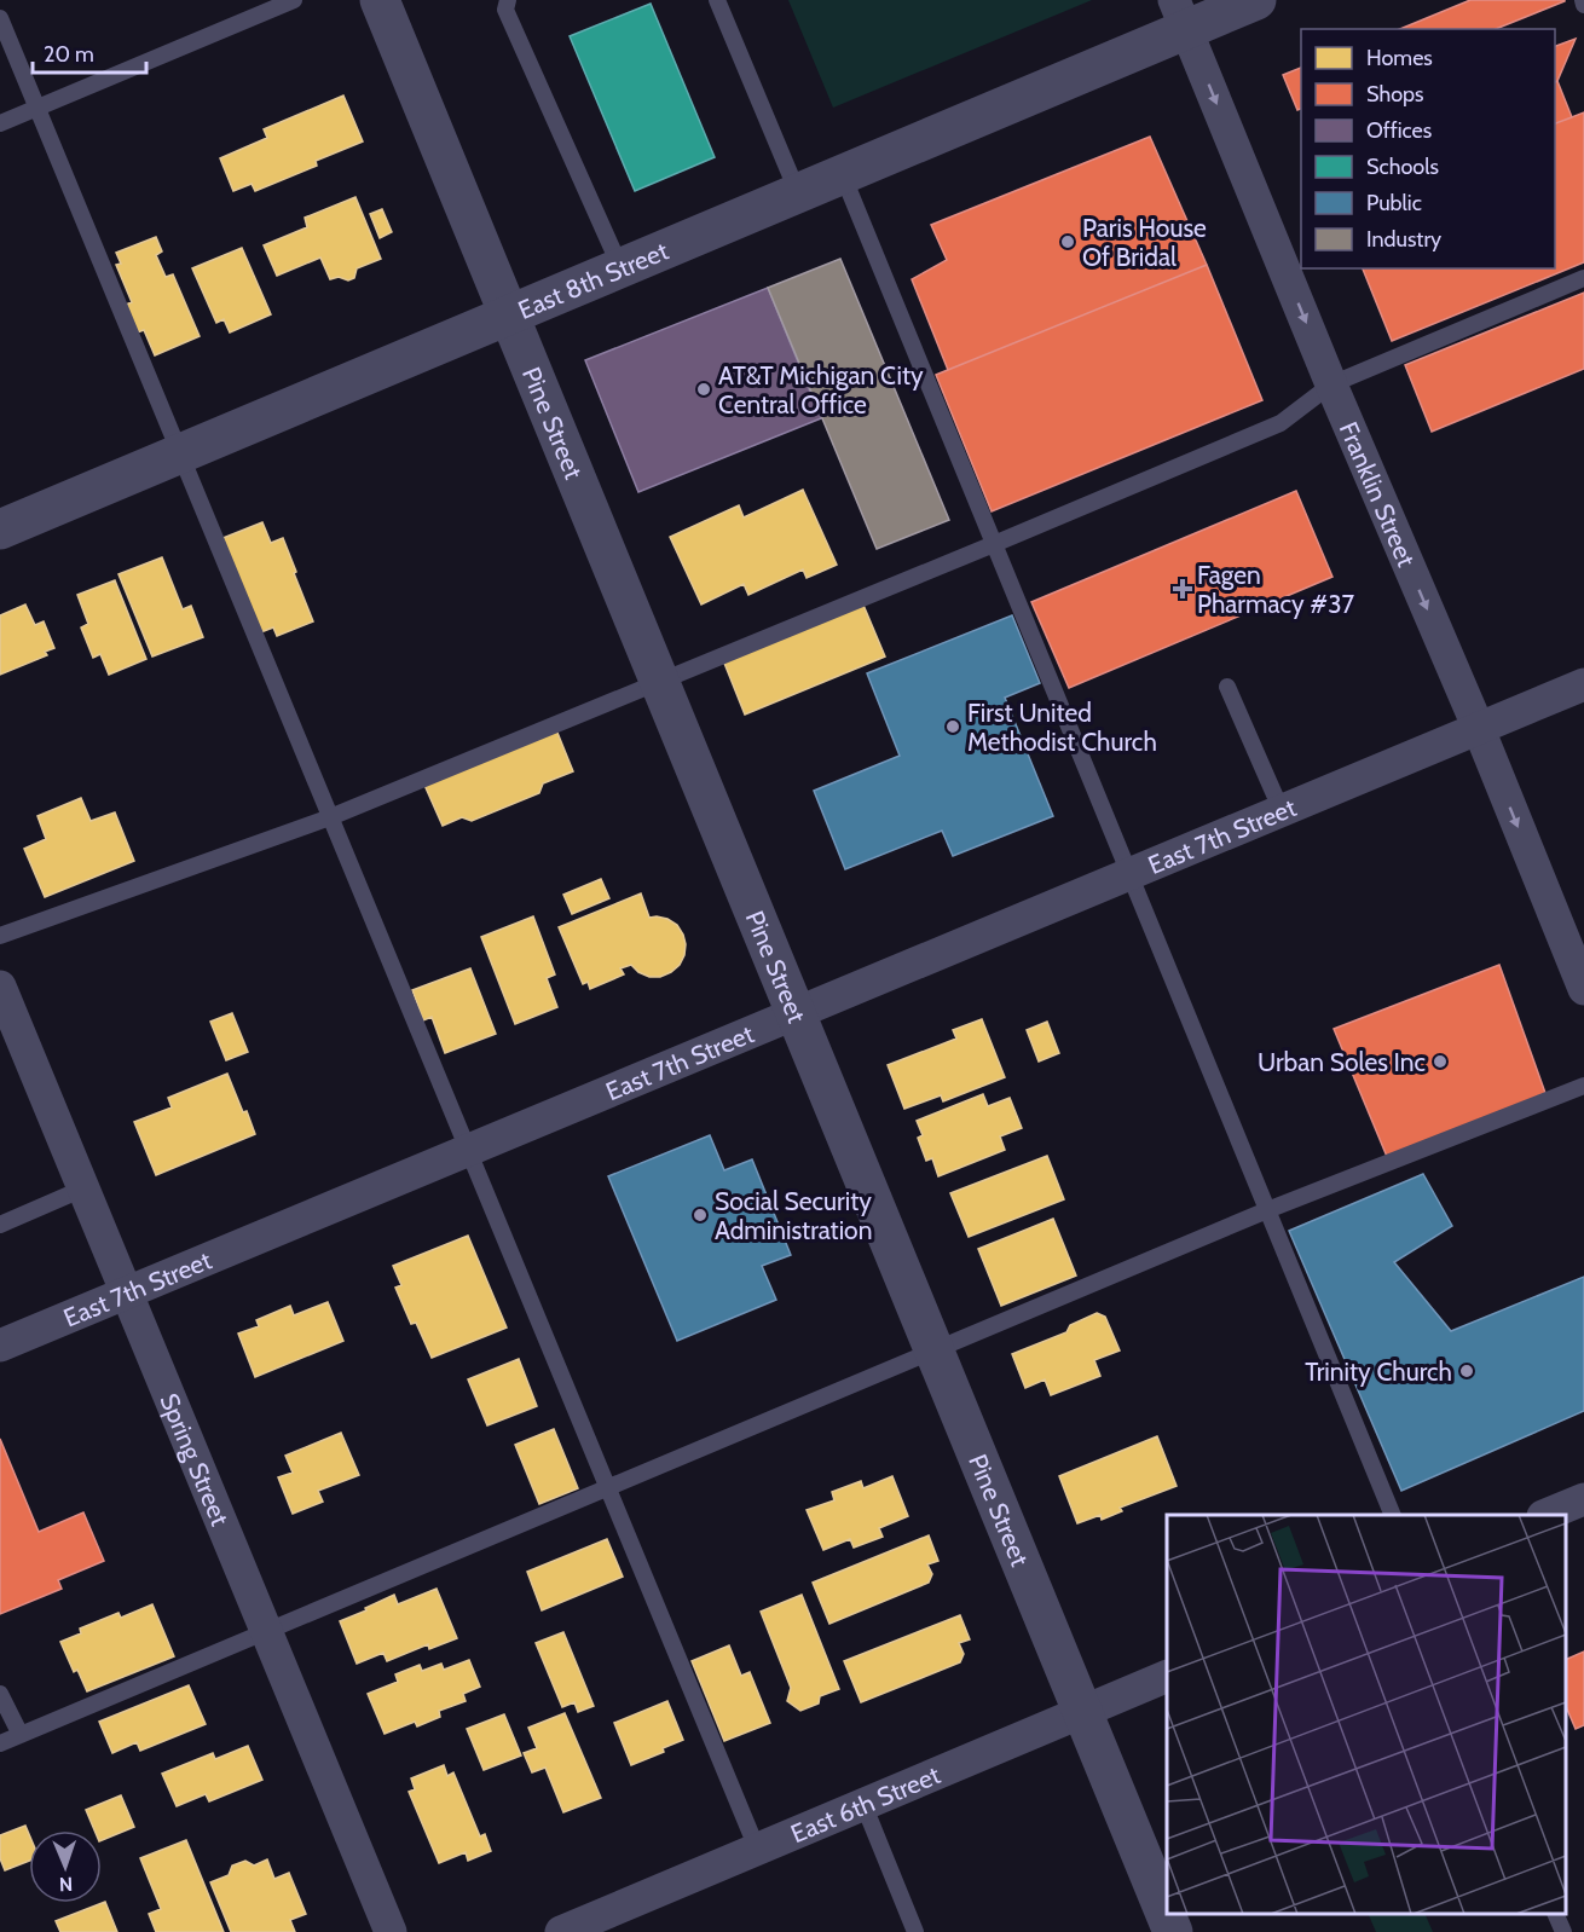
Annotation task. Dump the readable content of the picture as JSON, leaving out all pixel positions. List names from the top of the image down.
{
  "streets": {
    "street": [
      "East 8th Street",
      "Pine Street",
      "Franklin Street",
      "East 7th Street",
      "Spring Street",
      "East 6th Street"
    ]
  },
  "crossings": [
    ["East 8th Street", "Pine Street"],
    ["East 8th Street", "Franklin Street"],
    ["Pine Street", "East 7th Street"],
    ["Pine Street", "East 6th Street"],
    ["Franklin Street", "East 7th Street"],
    ["East 7th Street", "Spring Street"]
  ],
  "one_way": ["Franklin Street"],
  "places": {
    "other": [
      "Paris House Of Bridal",
      "AT&T Michigan City Central Office",
      "First United Methodist Church",
      "Urban Soles Inc",
      "Social Security Administration",
      "Trinity Church"
    ],
    "health": ["Fagen Pharmacy #37"]
  },
  "legend": [
    "Homes",
    "Shops",
    "Offices",
    "Schools",
    "Public",
    "Industry"
  ],
  "scale_bar": "20 m",
  "north": "bottom"
}
